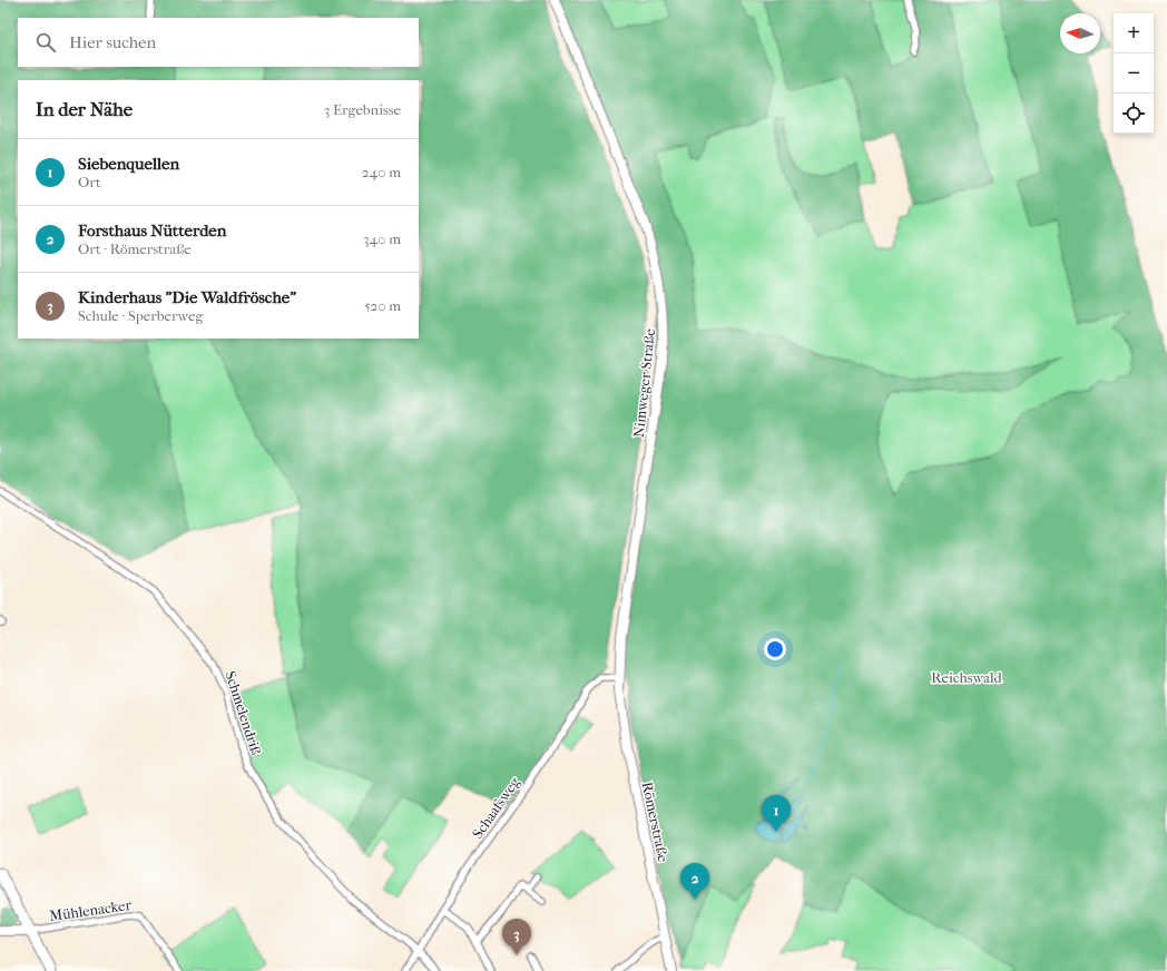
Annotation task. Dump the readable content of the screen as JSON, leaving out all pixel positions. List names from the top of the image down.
{
  "streets": {
    "main road": ["Nimweger Straße", "Römerstraße"],
    "street": ["Schmelendriß", "Schaafsweg", "Mühlenacker"]
  },
  "crossings": [
    ["Nimweger Straße", "Schaafsweg"],
    ["Nimweger Straße", "Römerstraße"],
    ["Schmelendriß", "Schaafsweg"],
    ["Schaafsweg", "Römerstraße"]
  ],
  "parks": ["Reichswald"],
  "north": "left",
  "page": {
    "map_buttons": ["+", "−"],
    "search": "Hier suchen",
    "heading": ["In der Nähe", "3 Ergebnisse"],
    "list": [
      {
        "mark": "1",
        "name": "Siebenquellen",
        "note": "Ort",
        "value": "240 m"
      },
      {
        "mark": "2",
        "name": "Forsthaus Nütterden",
        "note": "Ort · Römerstraße",
        "value": "340 m"
      },
      {
        "mark": "3",
        "name": "Kinderhaus \"Die Waldfrösche\"",
        "note": "Schule · Sperberweg",
        "value": "520 m"
      }
    ],
    "pins": ["1", "2", "3"]
  }
}
